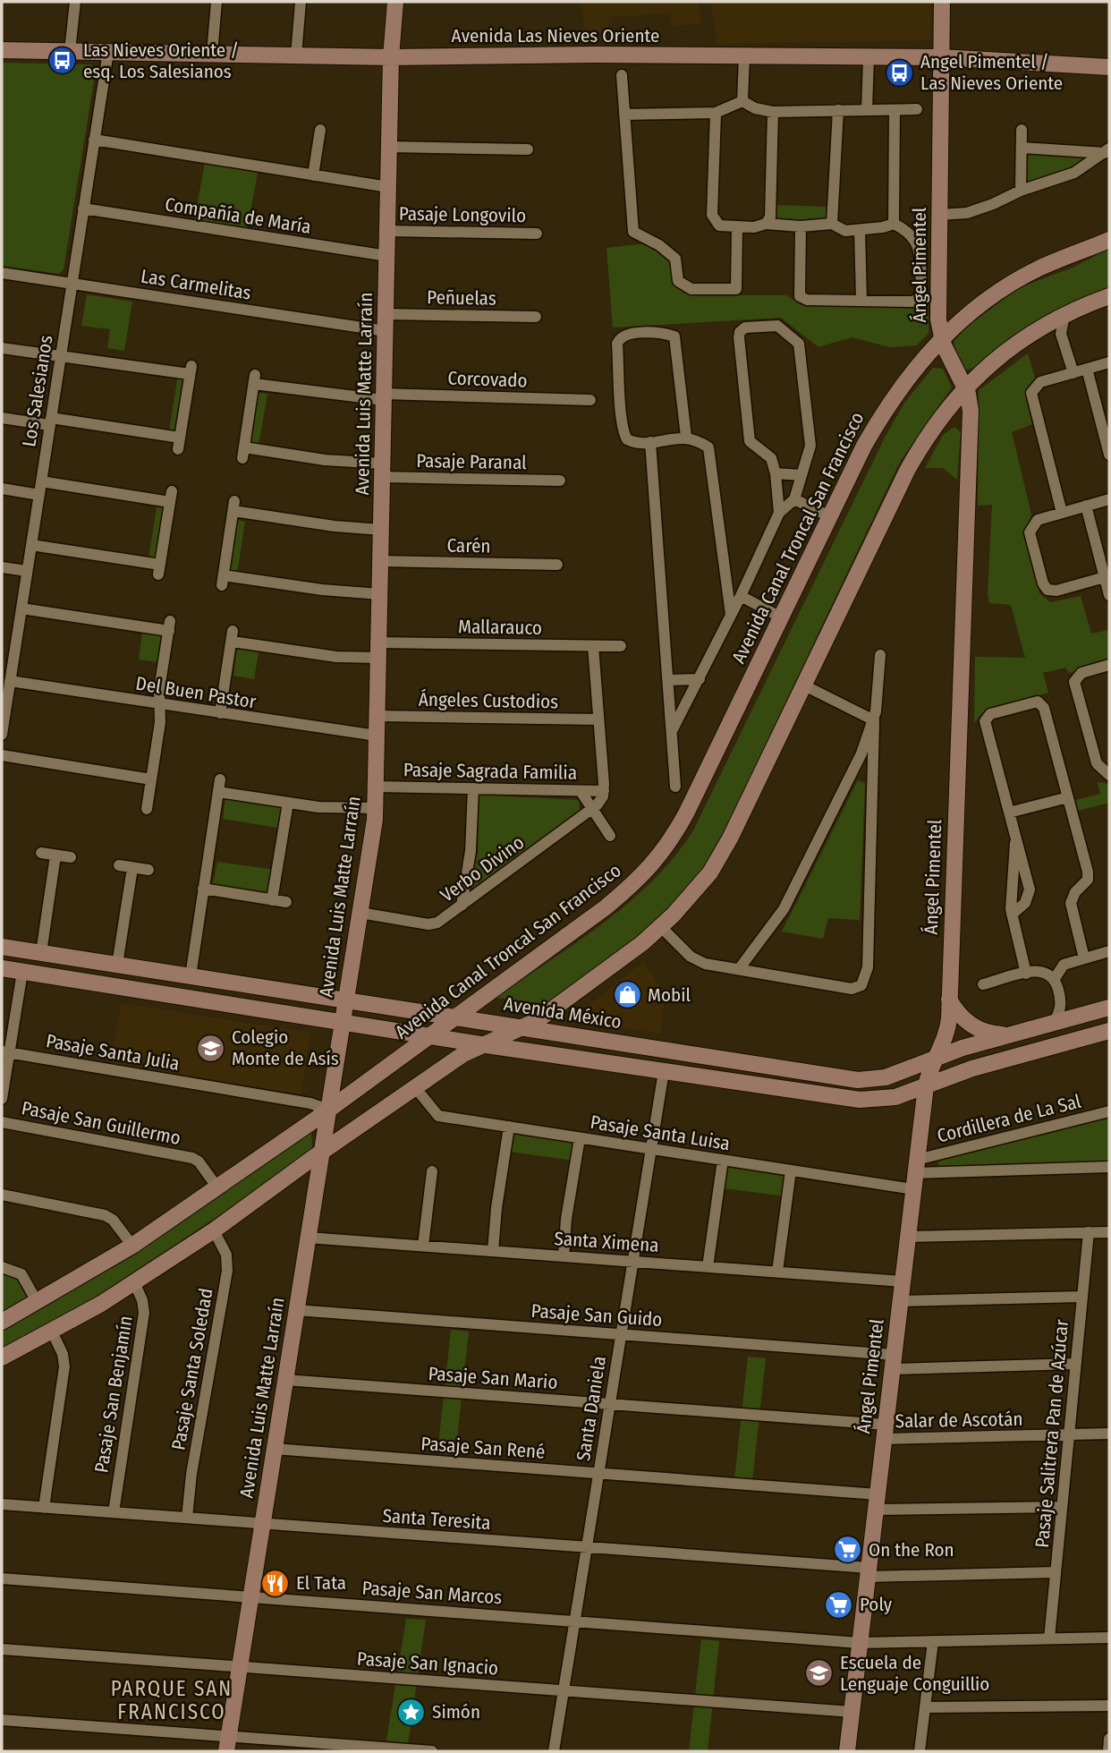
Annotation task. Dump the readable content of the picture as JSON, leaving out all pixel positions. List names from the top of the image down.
{
  "streets": {
    "street": [
      "Avenida Las Nieves Oriente",
      "Pasaje Longovilo",
      "Compañía de María",
      "Ángel Pimentel",
      "Las Carmelitas",
      "Peñuelas",
      "Corcovado",
      "Los Salesianos",
      "Avenida Luis Matte Larraín",
      "Pasaje Paranal",
      "Avenida Canal Troncal San Francisco",
      "Carén",
      "Mallarauco",
      "Del Buen Pastor",
      "Ángeles Custodios",
      "Pasaje Sagrada Familia",
      "Verbo Divino",
      "Avenida México",
      "Pasaje Santa Julia",
      "Cordillera de La Sal",
      "Pasaje San Guillermo",
      "Pasaje Santa Luisa",
      "Santa Ximena",
      "Pasaje San Guido",
      "Pasaje Santa Soledad",
      "Pasaje San Mario",
      "Pasaje San Benjamín",
      "Santa Daniela",
      "Salar de Ascotán",
      "Pasaje Salitrera Pan de Azúcar",
      "Pasaje San René",
      "Santa Teresita",
      "Pasaje San Marcos",
      "Pasaje San Ignacio"
    ]
  },
  "crossings": [
    ["Avenida Las Nieves Oriente", "Ángel Pimentel"],
    ["Avenida Las Nieves Oriente", "Los Salesianos"],
    ["Avenida Las Nieves Oriente", "Avenida Luis Matte Larraín"],
    ["Pasaje Longovilo", "Avenida Luis Matte Larraín"],
    ["Compañía de María", "Los Salesianos"],
    ["Compañía de María", "Avenida Luis Matte Larraín"],
    ["Ángel Pimentel", "Avenida Canal Troncal San Francisco"],
    ["Ángel Pimentel", "Avenida México"],
    ["Ángel Pimentel", "Cordillera de La Sal"],
    ["Ángel Pimentel", "Pasaje Santa Luisa"],
    ["Ángel Pimentel", "Santa Ximena"],
    ["Ángel Pimentel", "Pasaje San Guido"],
    ["Ángel Pimentel", "Pasaje San Mario"],
    ["Ángel Pimentel", "Salar de Ascotán"],
    ["Ángel Pimentel", "Pasaje San René"],
    ["Ángel Pimentel", "Santa Teresita"],
    ["Ángel Pimentel", "Pasaje San Marcos"],
    ["Ángel Pimentel", "Pasaje San Ignacio"],
    ["Las Carmelitas", "Los Salesianos"],
    ["Las Carmelitas", "Avenida Luis Matte Larraín"],
    ["Peñuelas", "Avenida Luis Matte Larraín"],
    ["Corcovado", "Avenida Luis Matte Larraín"],
    ["Corcovado", "Pasaje Paranal"],
    ["Los Salesianos", "Del Buen Pastor"],
    ["Avenida Luis Matte Larraín", "Pasaje Paranal"],
    ["Avenida Luis Matte Larraín", "Avenida Canal Troncal San Francisco"],
    ["Avenida Luis Matte Larraín", "Carén"],
    ["Avenida Luis Matte Larraín", "Mallarauco"],
    ["Avenida Luis Matte Larraín", "Del Buen Pastor"],
    ["Avenida Luis Matte Larraín", "Ángeles Custodios"],
    ["Avenida Luis Matte Larraín", "Pasaje Sagrada Familia"],
    ["Avenida Luis Matte Larraín", "Verbo Divino"],
    ["Avenida Luis Matte Larraín", "Avenida México"],
    ["Avenida Luis Matte Larraín", "Pasaje Santa Julia"],
    ["Avenida Luis Matte Larraín", "Santa Ximena"],
    ["Avenida Luis Matte Larraín", "Pasaje San Guido"],
    ["Avenida Luis Matte Larraín", "Pasaje San Mario"],
    ["Avenida Luis Matte Larraín", "Pasaje San René"],
    ["Avenida Luis Matte Larraín", "Santa Teresita"],
    ["Avenida Luis Matte Larraín", "Pasaje San Marcos"],
    ["Avenida Luis Matte Larraín", "Pasaje San Ignacio"],
    ["Avenida Canal Troncal San Francisco", "Avenida México"],
    ["Avenida Canal Troncal San Francisco", "Pasaje Santa Julia"],
    ["Avenida Canal Troncal San Francisco", "Pasaje San Guillermo"],
    ["Mallarauco", "Del Buen Pastor"],
    ["Pasaje Sagrada Familia", "Verbo Divino"],
    ["Pasaje Santa Luisa", "Santa Daniela"],
    ["Santa Ximena", "Santa Daniela"],
    ["Pasaje San Guido", "Santa Daniela"],
    ["Pasaje San Guido", "Pasaje Salitrera Pan de Azúcar"],
    ["Pasaje Santa Soledad", "Santa Teresita"],
    ["Pasaje San Mario", "Santa Daniela"],
    ["Pasaje San Mario", "Salar de Ascotán"],
    ["Pasaje San Benjamín", "Santa Teresita"],
    ["Santa Daniela", "Pasaje San René"],
    ["Santa Daniela", "Santa Teresita"],
    ["Santa Daniela", "Pasaje San Marcos"],
    ["Santa Daniela", "Pasaje San Ignacio"],
    ["Salar de Ascotán", "Pasaje Salitrera Pan de Azúcar"],
    ["Pasaje Salitrera Pan de Azúcar", "Pasaje San René"],
    ["Pasaje Salitrera Pan de Azúcar", "Santa Teresita"],
    ["Pasaje Salitrera Pan de Azúcar", "Pasaje San Marcos"]
  ],
  "districts": ["PARQUE SAN FRANCISCO"],
  "places": {
    "bus stop": ["Las Nieves Oriente / esq. Los Salesianos", "Angel Pimentel / Las Nieves Oriente"],
    "shop": ["Mobil"],
    "school or university": ["Colegio Monte de Asís", "Escuela de Lenguaje Conguillio"],
    "supermarket": ["On the Ron", "Poly"],
    "restaurant": ["El Tata"],
    "place": ["Simón"]
  }
}
